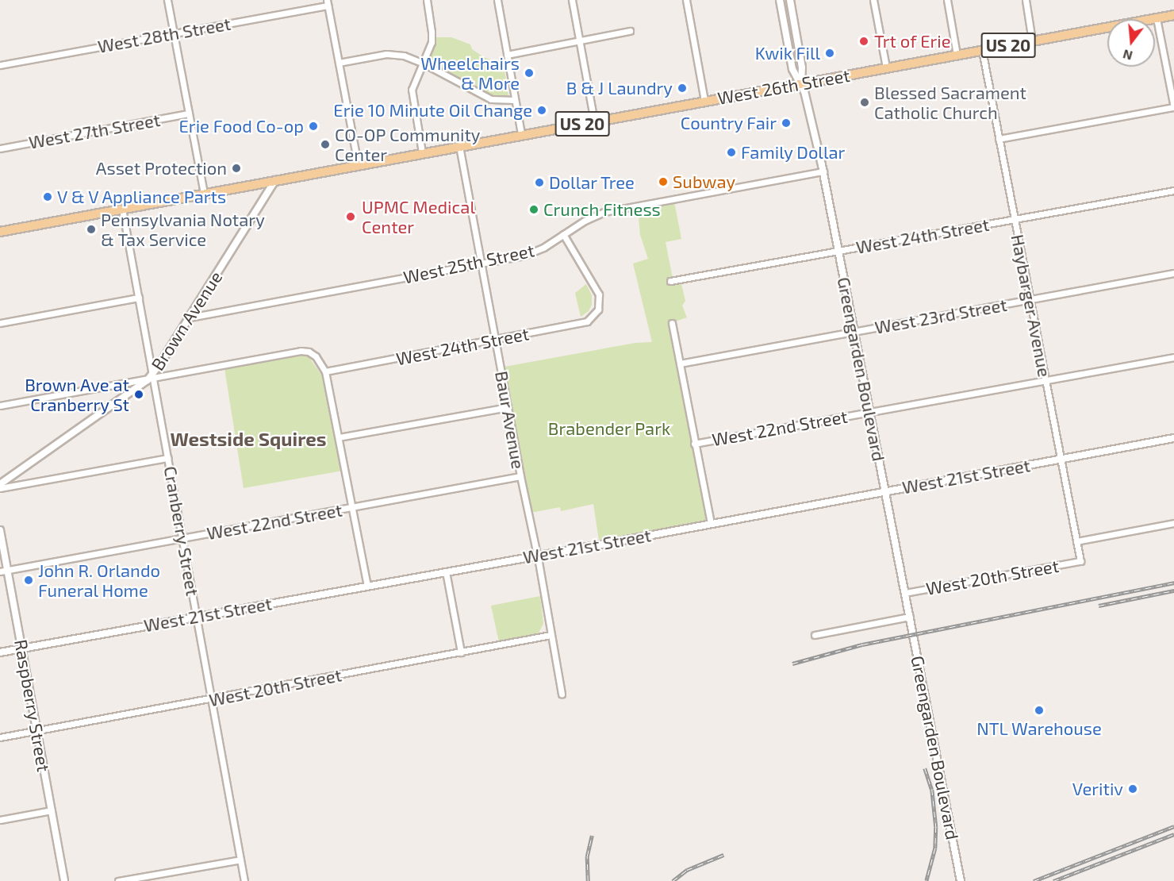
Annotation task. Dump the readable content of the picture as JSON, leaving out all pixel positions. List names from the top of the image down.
{
  "streets": {
    "main road": ["US 20", "West 26th Street"],
    "street": [
      "West 28th Street",
      "West 27th Street",
      "West 24th Street",
      "West 25th Street",
      "Haybarger Avenue",
      "West 23rd Street",
      "Brown Avenue",
      "Greengarden Boulevard",
      "Baur Avenue",
      "West 22nd Street",
      "West 21st Street",
      "Cranberry Street",
      "West 20th Street",
      "Raspberry Street"
    ]
  },
  "crossings": [
    ["West 26th Street", "Haybarger Avenue"],
    ["West 26th Street", "Brown Avenue"],
    ["West 26th Street", "Greengarden Boulevard"],
    ["West 26th Street", "Baur Avenue"],
    ["West 26th Street", "Cranberry Street"],
    ["West 24th Street", "West 25th Street"],
    ["West 24th Street", "Haybarger Avenue"],
    ["West 24th Street", "Greengarden Boulevard"],
    ["West 24th Street", "Baur Avenue"],
    ["West 25th Street", "Brown Avenue"],
    ["West 25th Street", "Greengarden Boulevard"],
    ["West 25th Street", "Baur Avenue"],
    ["Haybarger Avenue", "West 23rd Street"],
    ["Haybarger Avenue", "West 22nd Street"],
    ["Haybarger Avenue", "West 21st Street"],
    ["Haybarger Avenue", "West 20th Street"],
    ["West 23rd Street", "Greengarden Boulevard"],
    ["Brown Avenue", "Cranberry Street"],
    ["Greengarden Boulevard", "West 22nd Street"],
    ["Greengarden Boulevard", "West 21st Street"],
    ["Greengarden Boulevard", "West 20th Street"],
    ["Baur Avenue", "West 22nd Street"],
    ["Baur Avenue", "West 21st Street"],
    ["Baur Avenue", "West 20th Street"],
    ["West 22nd Street", "Cranberry Street"],
    ["West 22nd Street", "Raspberry Street"],
    ["West 21st Street", "Cranberry Street"],
    ["West 21st Street", "Raspberry Street"],
    ["Cranberry Street", "West 20th Street"],
    ["West 20th Street", "Raspberry Street"]
  ],
  "districts": ["Westside Squires"],
  "parks": ["Brabender Park"],
  "places": [
    "Trt of Erie",
    "Kwik Fill",
    "Wheelchairs & More",
    "B & J Laundry",
    "Blessed Sacrament Catholic Church",
    "Erie 10 Minute Oil Change",
    "Country Fair",
    "Erie Food Co-op",
    "CO-OP Community Center",
    "Family Dollar",
    "Asset Protection",
    "Subway",
    "Dollar Tree",
    "V & V Appliance Parts",
    "Crunch Fitness",
    "UPMC Medical Center",
    "Pennsylvania Notary & Tax Service",
    "Brown Ave at Cranberry St",
    "John R. Orlando Funeral Home",
    "NTL Warehouse",
    "Veritiv"
  ],
  "north": "bottom"
}
